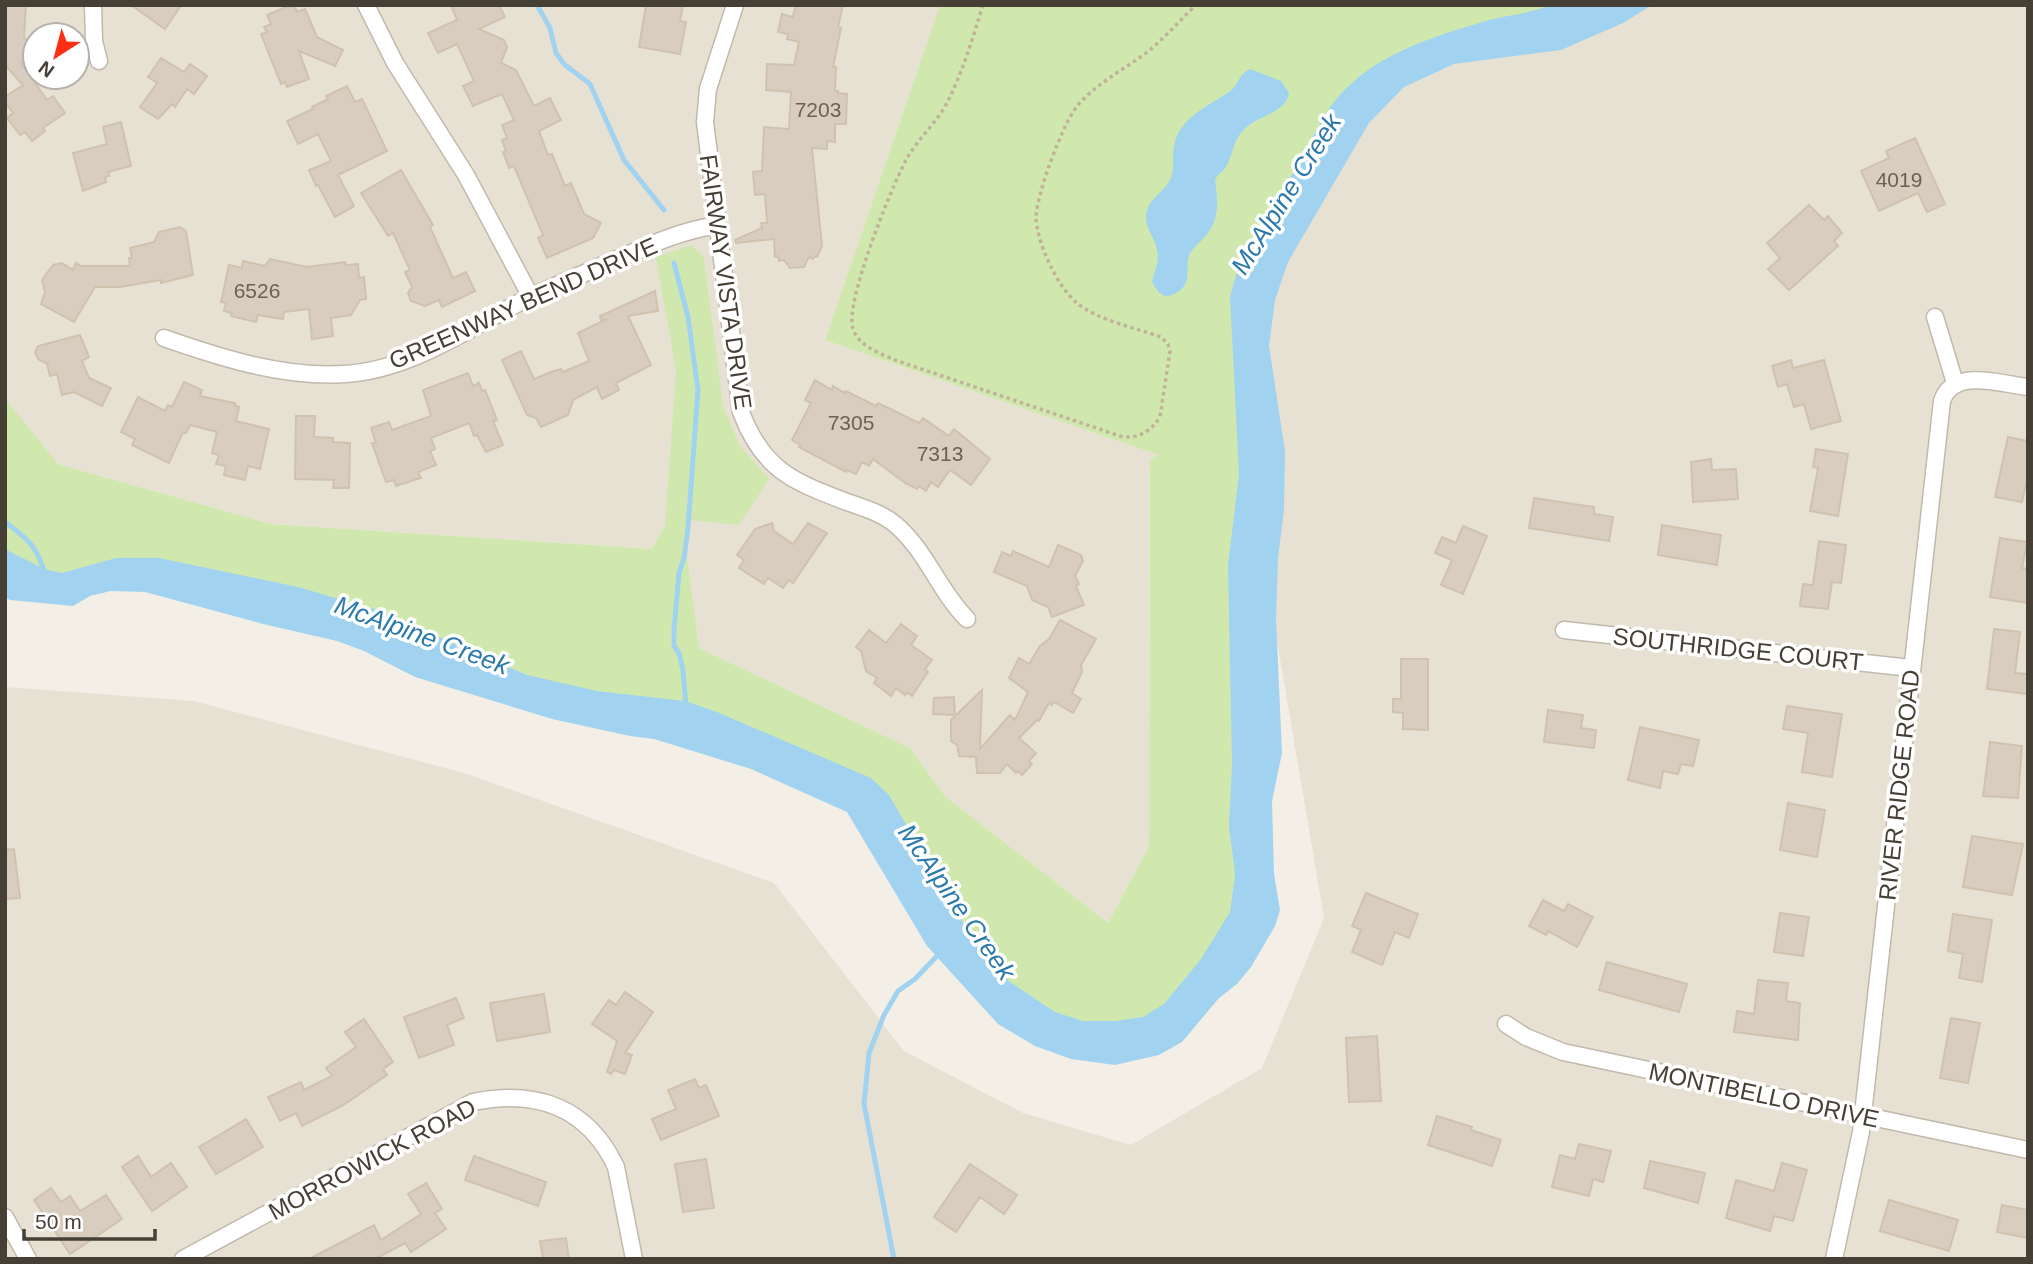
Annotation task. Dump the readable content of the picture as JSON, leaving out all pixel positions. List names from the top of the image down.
{
  "streets": {
    "street": [
      "FAIRWAY VISTA DRIVE",
      "GREENWAY BEND DRIVE",
      "SOUTHRIDGE COURT",
      "RIVER RIDGE ROAD",
      "MONTIBELLO DRIVE",
      "MORROWICK ROAD"
    ]
  },
  "crossings": [
    ["FAIRWAY VISTA DRIVE", "GREENWAY BEND DRIVE"],
    ["SOUTHRIDGE COURT", "RIVER RIDGE ROAD"],
    ["RIVER RIDGE ROAD", "MONTIBELLO DRIVE"]
  ],
  "water": ["McAlpine Creek"],
  "house_numbers": [
    "7203",
    "4019",
    "6526",
    "7305",
    "7313"
  ],
  "scale_bar": "50 m",
  "north": "bottom left"
}
